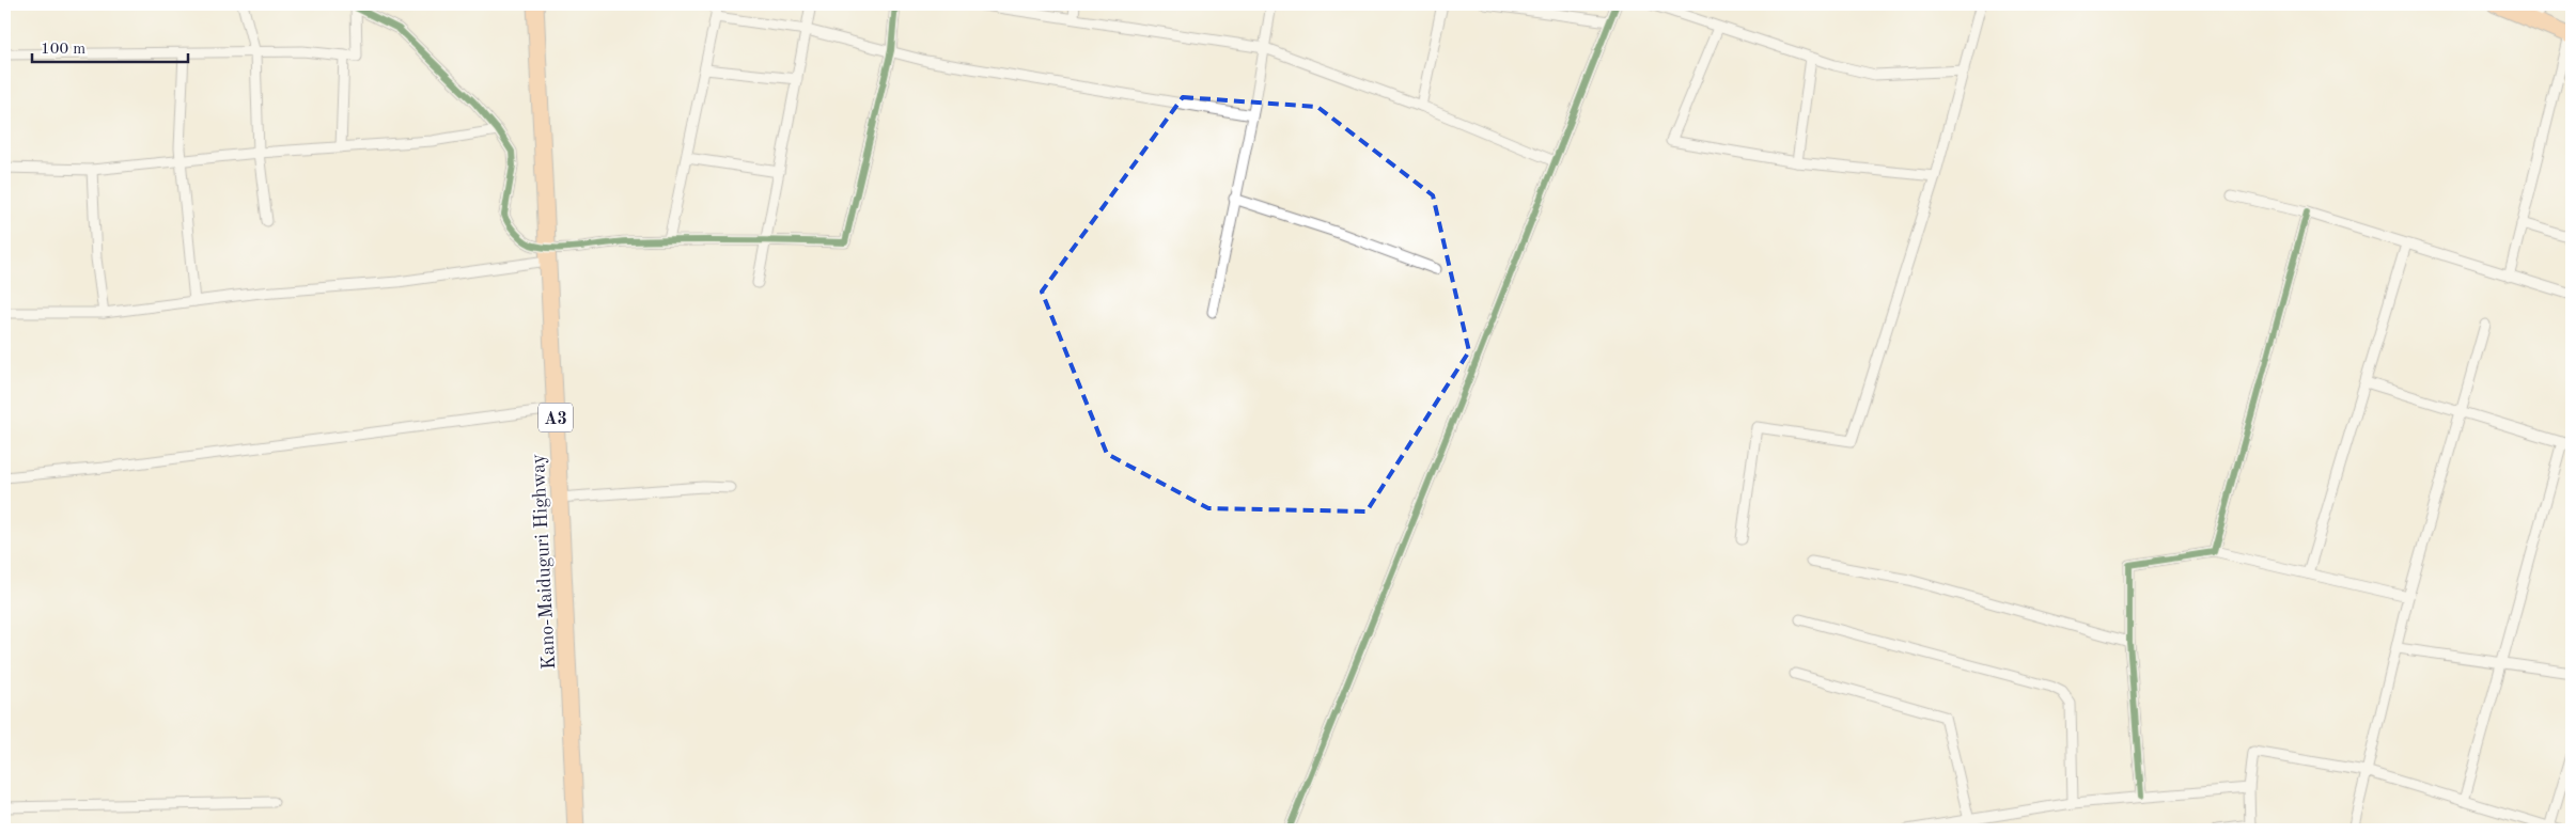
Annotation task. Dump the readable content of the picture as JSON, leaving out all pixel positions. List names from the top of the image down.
{
  "streets": {
    "highway": ["A3", "Kano-Maiduguri Highway"]
  },
  "scale_bar": "100 m"
}
